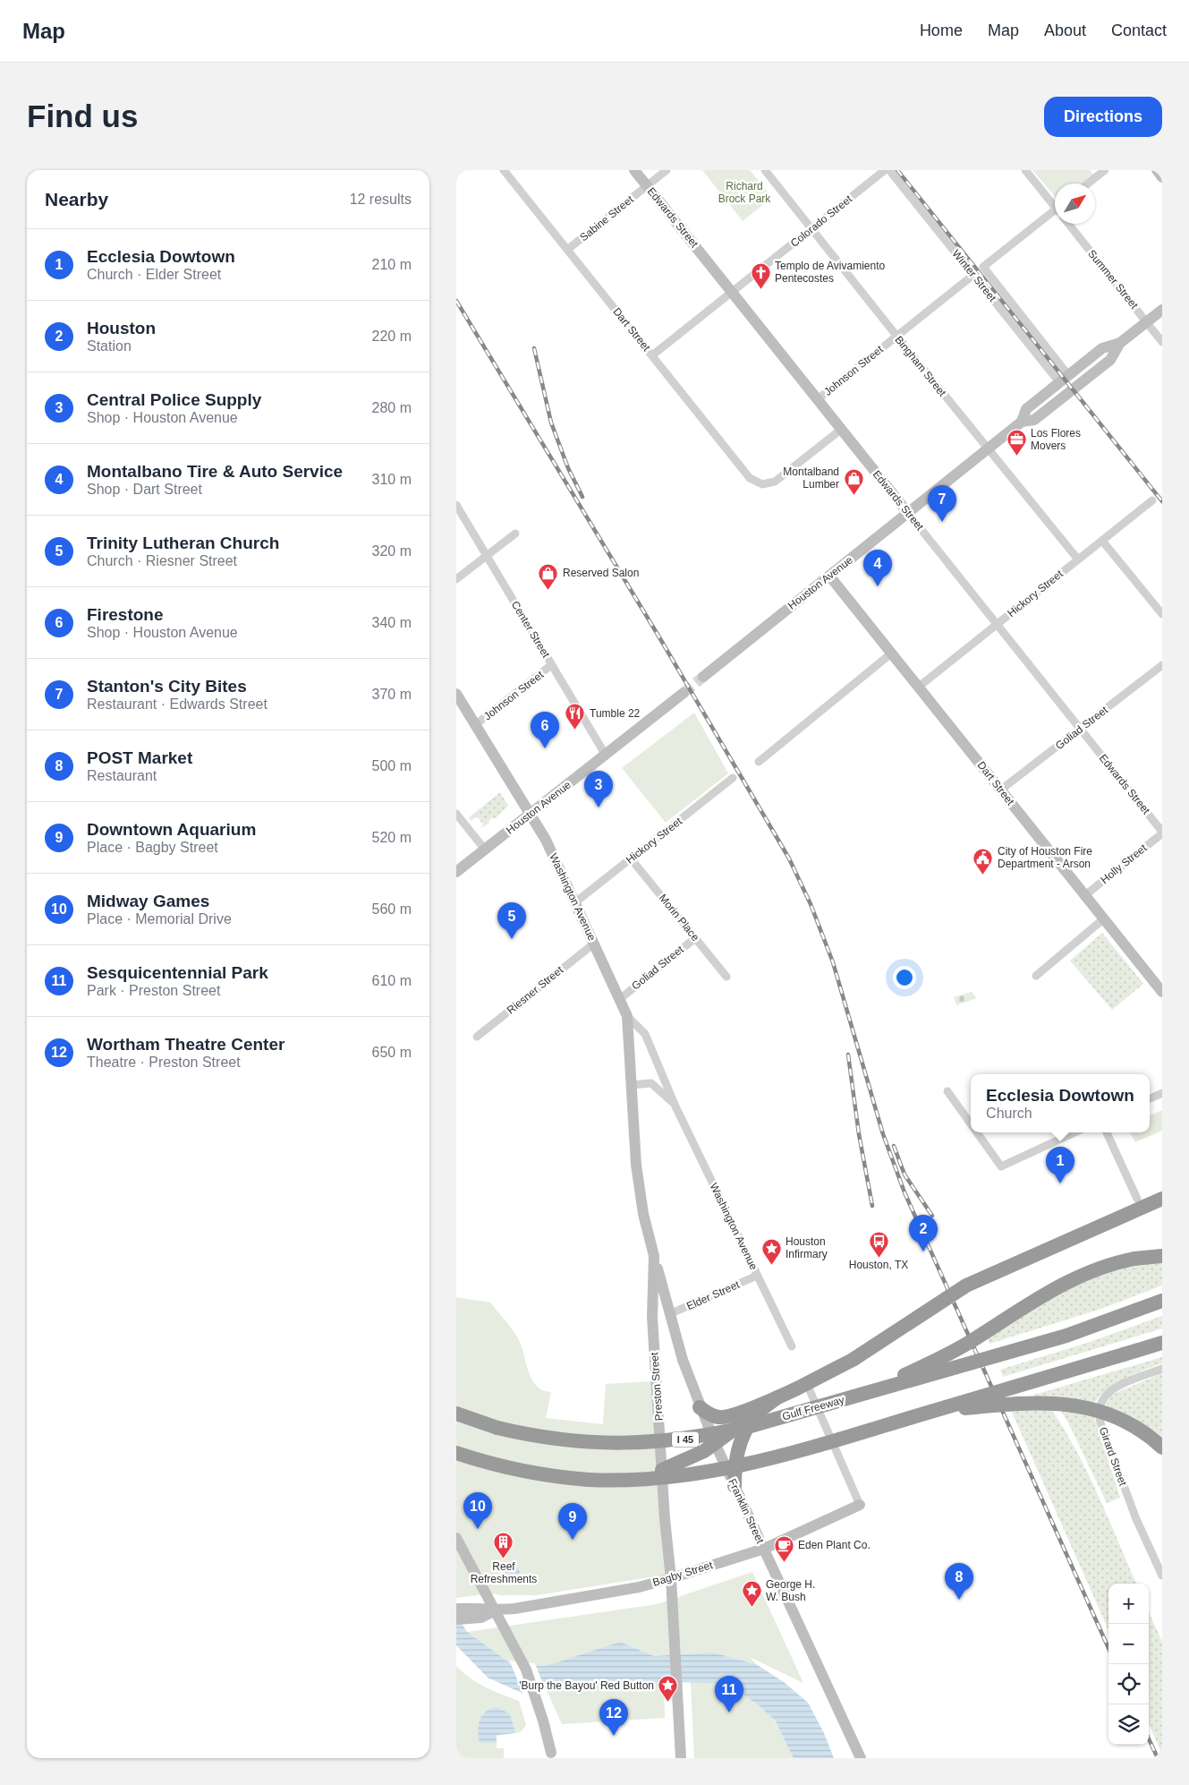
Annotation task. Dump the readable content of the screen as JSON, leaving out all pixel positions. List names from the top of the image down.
{
  "streets": {
    "highway": ["Gulf Freeway", "I 45"],
    "main road": [
      "Edwards Street",
      "Dart Street",
      "Houston Avenue",
      "Washington Avenue",
      "Preston Street",
      "Franklin Street",
      "Bagby Street"
    ],
    "street": [
      "Sabine Street",
      "Colorado Street",
      "Winter Street",
      "Summer Street",
      "Bingham Street",
      "Johnson Street",
      "Hickory Street",
      "Center Street",
      "Goliad Street",
      "Holly Street",
      "Morin Place",
      "Riesner Street",
      "Elder Street",
      "Girard Street"
    ]
  },
  "crossings": [
    ["Edwards Street", "Sabine Street"],
    ["Edwards Street", "Colorado Street"],
    ["Edwards Street", "Dart Street"],
    ["Edwards Street", "Johnson Street"],
    ["Edwards Street", "Houston Avenue"],
    ["Edwards Street", "Hickory Street"],
    ["Edwards Street", "Goliad Street"],
    ["Edwards Street", "Holly Street"],
    ["Sabine Street", "Dart Street"],
    ["Colorado Street", "Dart Street"],
    ["Colorado Street", "Bingham Street"],
    ["Winter Street", "Johnson Street"],
    ["Winter Street", "Houston Avenue"],
    ["Summer Street", "Houston Avenue"],
    ["Dart Street", "Houston Avenue"],
    ["Dart Street", "Hickory Street"],
    ["Dart Street", "Goliad Street"],
    ["Dart Street", "Holly Street"],
    ["Bingham Street", "Johnson Street"],
    ["Bingham Street", "Houston Avenue"],
    ["Bingham Street", "Hickory Street"],
    ["Johnson Street", "Center Street"],
    ["Johnson Street", "Washington Avenue"],
    ["Houston Avenue", "Center Street"],
    ["Houston Avenue", "Washington Avenue"],
    ["Hickory Street", "Washington Avenue"],
    ["Hickory Street", "Morin Place"],
    ["Goliad Street", "Washington Avenue"],
    ["Goliad Street", "Morin Place"],
    ["Washington Avenue", "Riesner Street"],
    ["Washington Avenue", "Elder Street"],
    ["Washington Avenue", "Preston Street"],
    ["Elder Street", "Franklin Street"],
    ["Preston Street", "Franklin Street"],
    ["Preston Street", "Bagby Street"],
    ["Franklin Street", "Bagby Street"]
  ],
  "parks": ["Richard Brock Park"],
  "places": {
    "church": ["Templo de Avivamiento Pentecostes"],
    "office": ["Los Flores Movers"],
    "shop": ["Montalband Lumber", "Reserved Salon"],
    "restaurant": ["Tumble 22"],
    "public building": ["City of Houston Fire Department - Arson"],
    "bus stop": ["Houston, TX"],
    "place": ["Houston Infirmary", "George H. W. Bush", "'Burp the Bayou' Red Button"],
    "building": ["Reef Refreshments"],
    "cafe": ["Eden Plant Co."]
  },
  "north": "top right",
  "page": {
    "header": "Map",
    "nav": [
      "Home",
      "Map",
      "About",
      "Contact"
    ],
    "buttons": "Directions",
    "title": "Find us",
    "heading": ["Nearby", "12 results"],
    "list": [
      {
        "mark": "1",
        "name": "Ecclesia Dowtown",
        "note": "Church · Elder Street",
        "value": "210 m"
      },
      {
        "mark": "2",
        "name": "Houston",
        "note": "Station",
        "value": "220 m"
      },
      {
        "mark": "3",
        "name": "Central Police Supply",
        "note": "Shop · Houston Avenue",
        "value": "280 m"
      },
      {
        "mark": "4",
        "name": "Montalbano Tire & Auto Service",
        "note": "Shop · Dart Street",
        "value": "310 m"
      },
      {
        "mark": "5",
        "name": "Trinity Lutheran Church",
        "note": "Church · Riesner Street",
        "value": "320 m"
      },
      {
        "mark": "6",
        "name": "Firestone",
        "note": "Shop · Houston Avenue",
        "value": "340 m"
      },
      {
        "mark": "7",
        "name": "Stanton's City Bites",
        "note": "Restaurant · Edwards Street",
        "value": "370 m"
      },
      {
        "mark": "8",
        "name": "POST Market",
        "note": "Restaurant",
        "value": "500 m"
      },
      {
        "mark": "9",
        "name": "Downtown Aquarium",
        "note": "Place · Bagby Street",
        "value": "520 m"
      },
      {
        "mark": "10",
        "name": "Midway Games",
        "note": "Place · Memorial Drive",
        "value": "560 m"
      },
      {
        "mark": "11",
        "name": "Sesquicentennial Park",
        "note": "Park · Preston Street",
        "value": "610 m"
      },
      {
        "mark": "12",
        "name": "Wortham Theatre Center",
        "note": "Theatre · Preston Street",
        "value": "650 m"
      }
    ],
    "pins": [
      "7",
      "4",
      "6",
      "3",
      "5",
      "1",
      "2",
      "10",
      "9",
      "8",
      "11",
      "12"
    ],
    "popup": ["Ecclesia Dowtown", "Church"],
    "map_buttons": ["+", "−"]
  }
}
